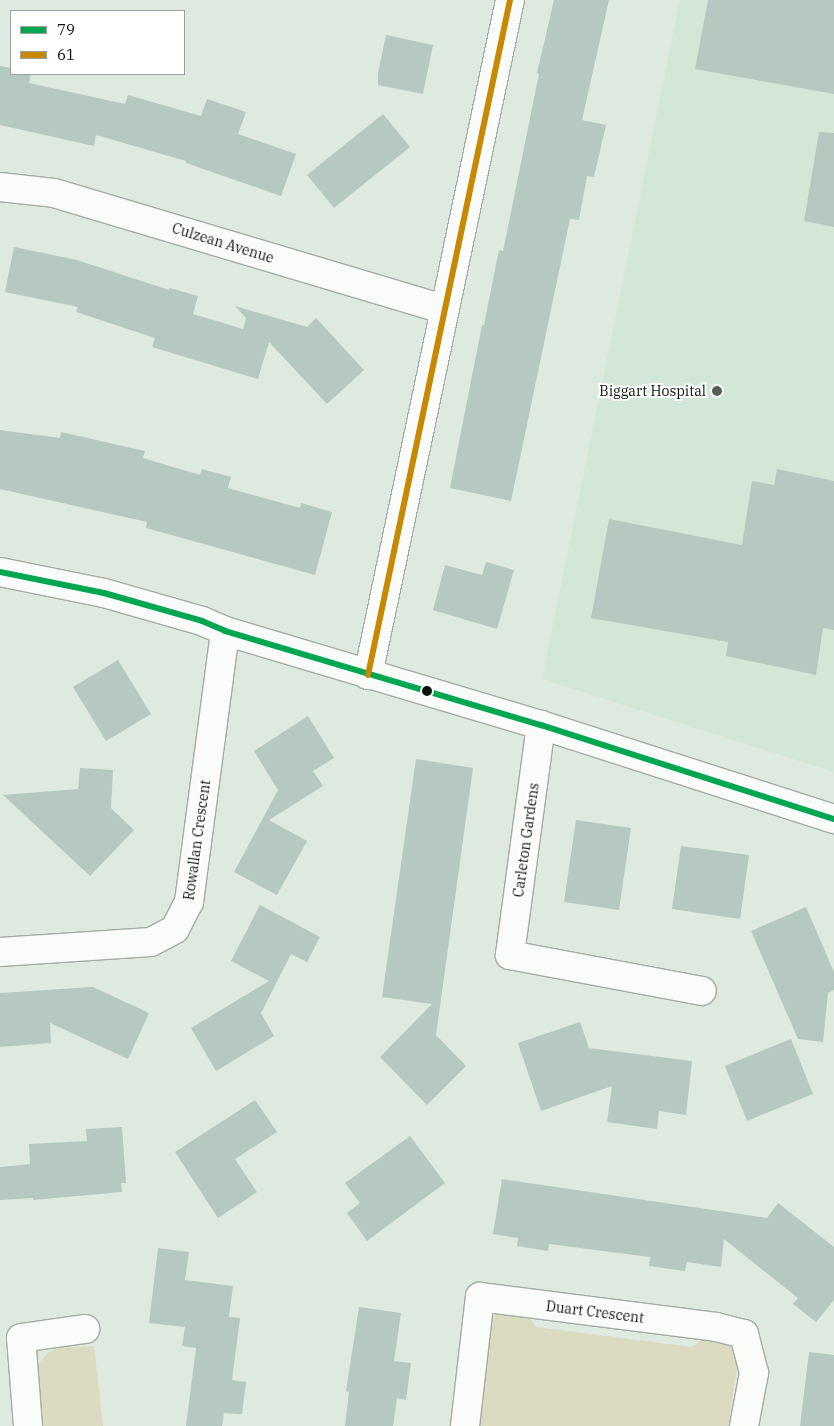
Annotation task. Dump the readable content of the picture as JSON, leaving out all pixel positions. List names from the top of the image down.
{
  "streets": {
    "street": [
      "Culzean Avenue",
      "Rowallan Crescent",
      "Carleton Gardens",
      "Duart Crescent"
    ]
  },
  "places": ["Biggart Hospital"],
  "lines": ["transit line 61", "transit line 79"],
  "legend": ["79", "61"]
}
